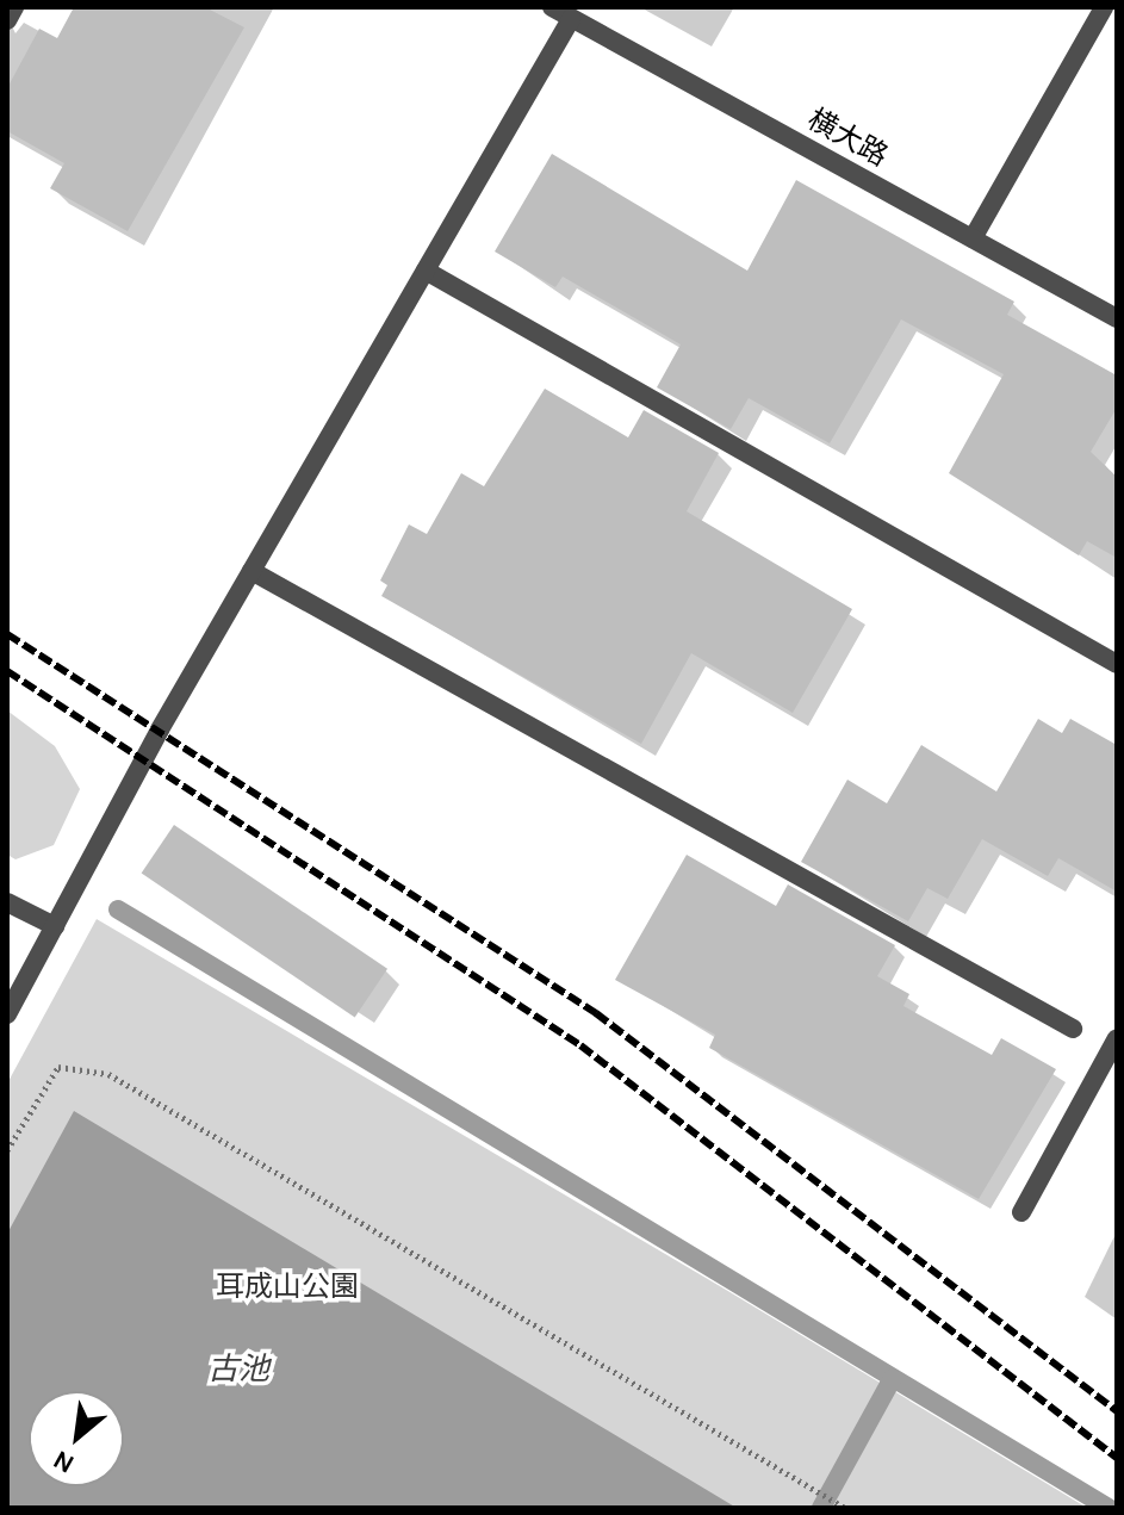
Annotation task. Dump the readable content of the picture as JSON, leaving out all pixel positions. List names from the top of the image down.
{
  "streets": {
    "street": ["横大路"]
  },
  "water": ["古池"],
  "parks": ["耳成山公園"],
  "north": "bottom left"
}
